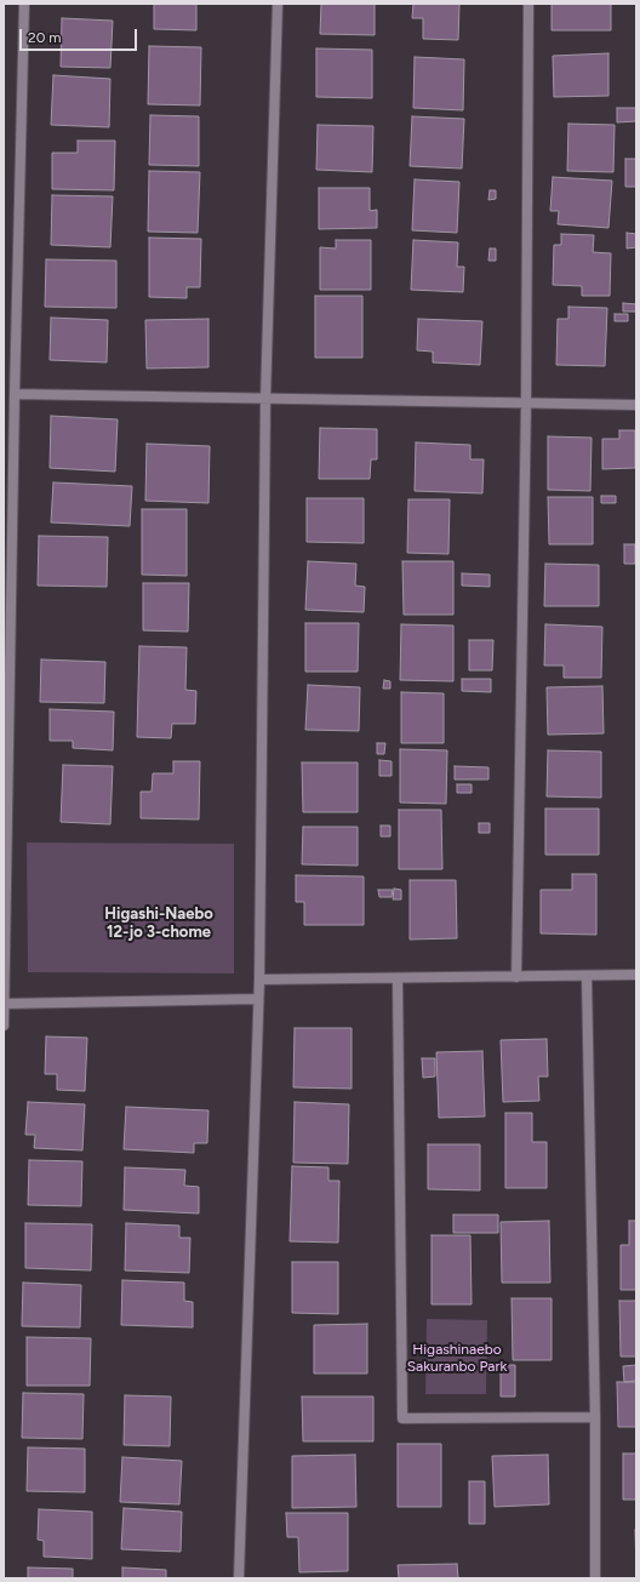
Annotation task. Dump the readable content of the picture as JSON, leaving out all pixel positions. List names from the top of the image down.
{
  "districts": ["Higashi-Naebo 12-jo 3-chome"],
  "parks": ["Higashinaebo Sakuranbo Park"],
  "scale_bar": "20 m"
}
